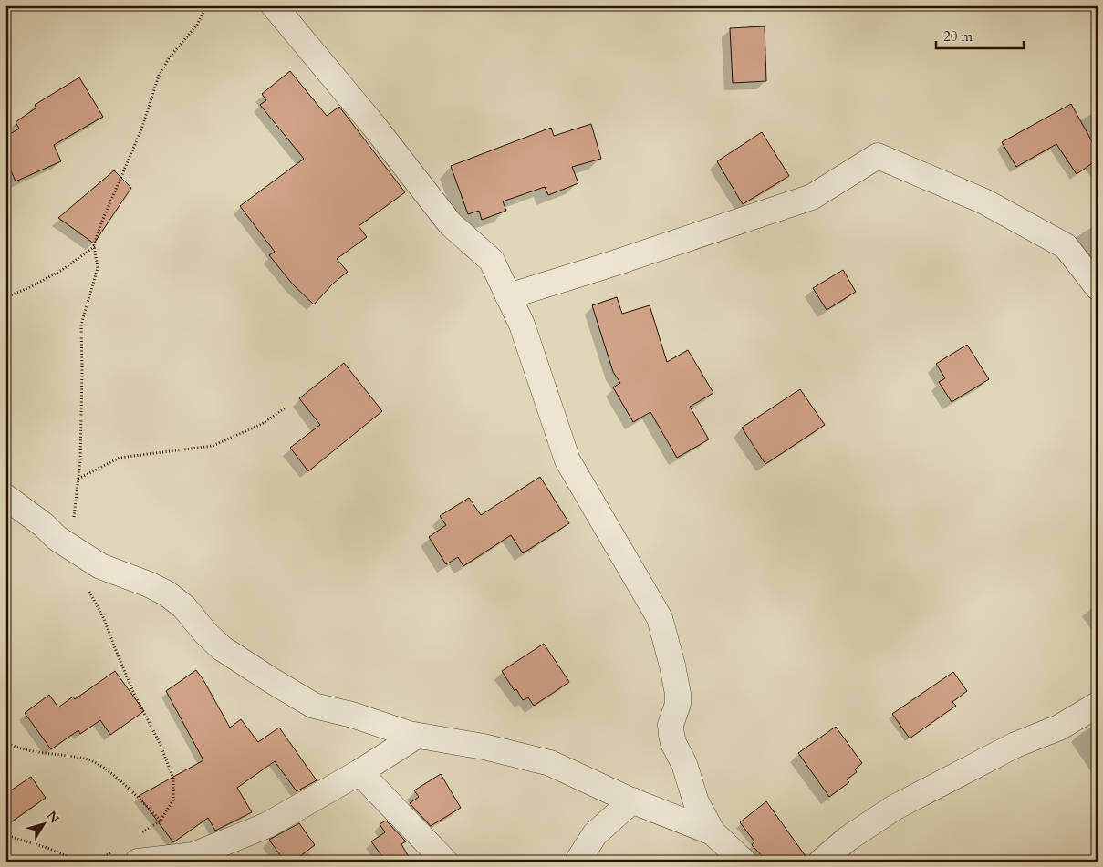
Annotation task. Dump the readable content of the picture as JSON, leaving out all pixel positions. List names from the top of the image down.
{
  "scale_bar": "20 m",
  "north": "top right"
}
